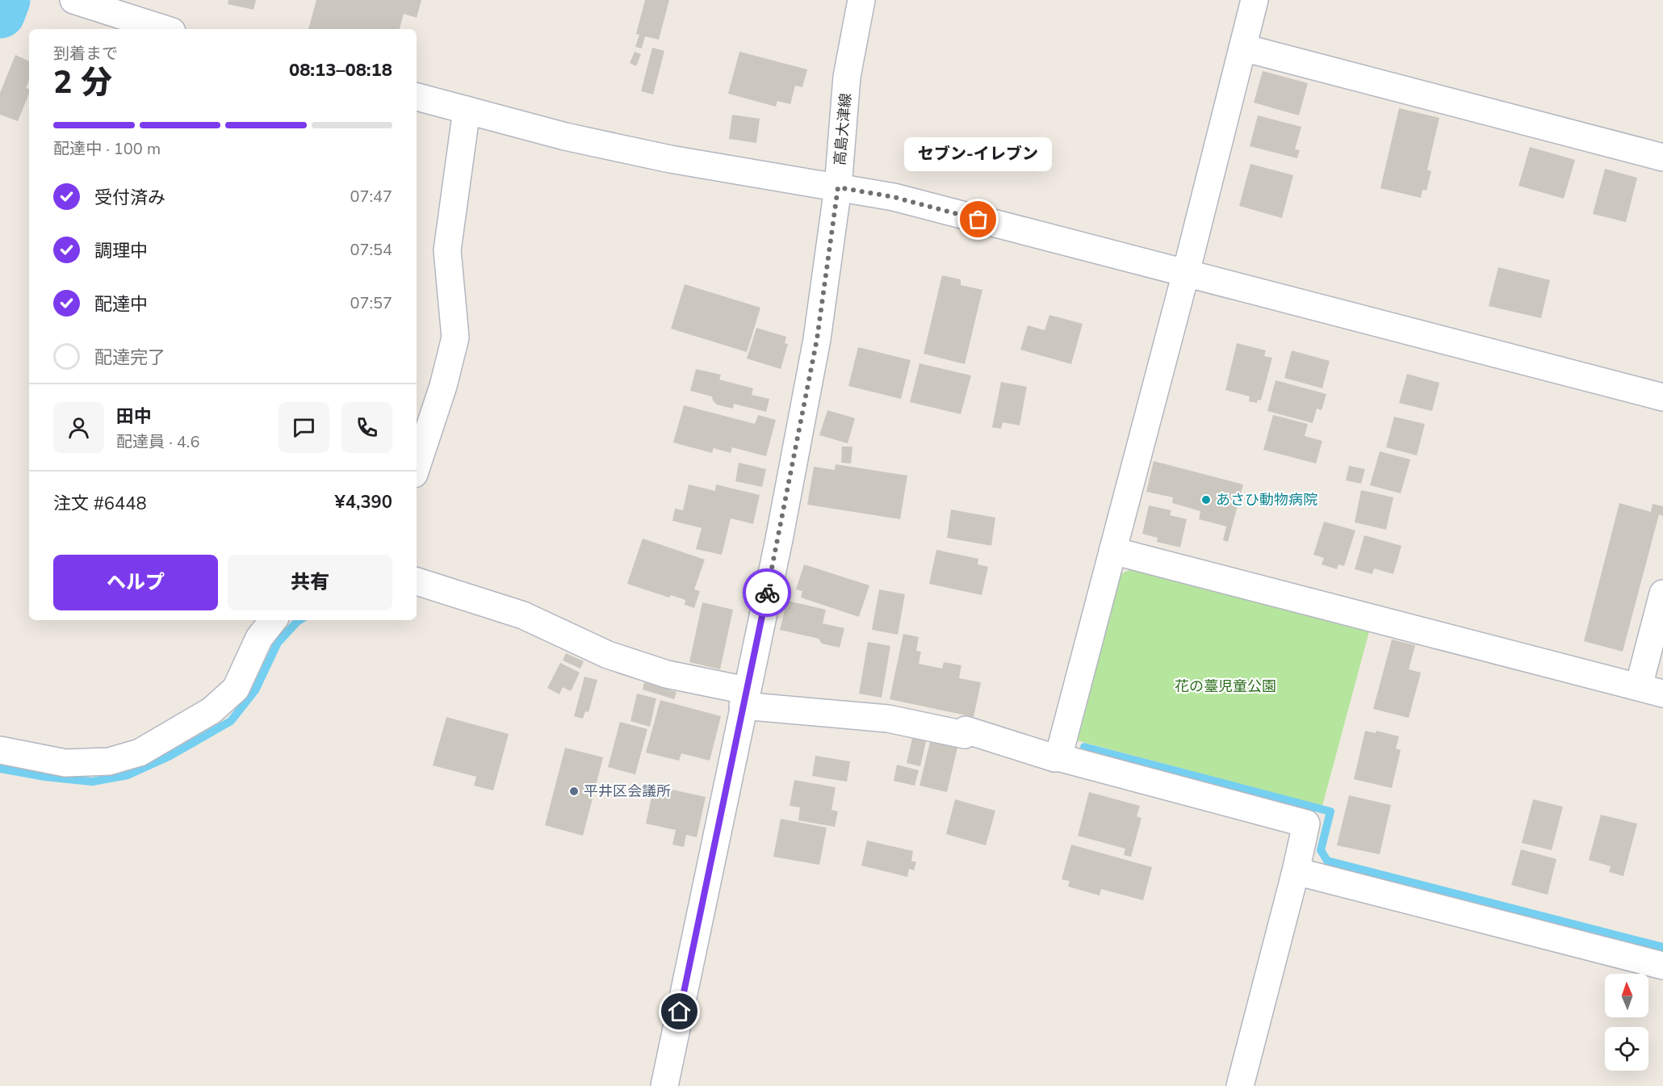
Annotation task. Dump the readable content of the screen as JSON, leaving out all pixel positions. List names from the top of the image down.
{
  "streets": {
    "street": ["高島大津線"]
  },
  "parks": ["花の薹児童公園"],
  "places": ["セブン-イレブン", "あさひ動物病院", "平井区会議所"],
  "north": "top",
  "page": {
    "heading": ["2 分", "到着まで", "08:13–08:18"],
    "panel": [
      "田中",
      "配達員 · 4.6",
      "注文 #6448",
      "¥4,390"
    ],
    "bar": "配達中 · 100 m",
    "bubble": "セブン-イレブン",
    "list": [
      ["受付済み", "07:47"],
      ["調理中", "07:54"],
      ["配達中", "07:57"],
      "配達完了"
    ],
    "buttons": ["ヘルプ", "共有"]
  }
}
